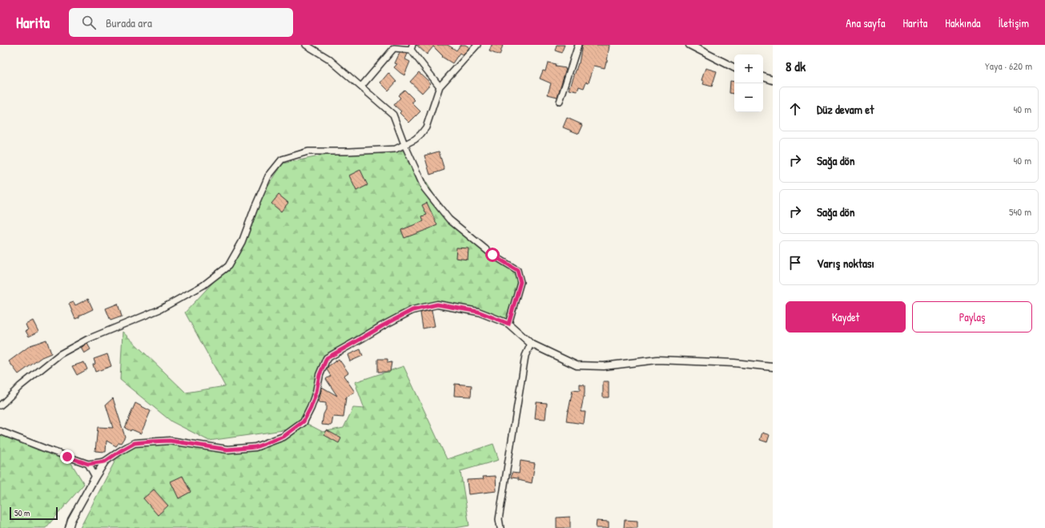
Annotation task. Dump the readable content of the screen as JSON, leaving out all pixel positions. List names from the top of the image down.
{
  "scale_bar": "50 m",
  "page": {
    "header": "Harita",
    "search": "Burada ara",
    "nav": [
      "Ana sayfa",
      "Harita",
      "Hakkında",
      "İletişim"
    ],
    "heading": ["8 dk", "Yaya · 620 m"],
    "map_buttons": ["+", "−"],
    "list": [
      ["Düz devam et", "40 m"],
      ["Sağa dön", "40 m"],
      ["Sağa dön", "540 m"],
      "Varış noktası"
    ],
    "buttons": ["Kaydet", "Paylaş"],
    "scale": "50 m"
  }
}
